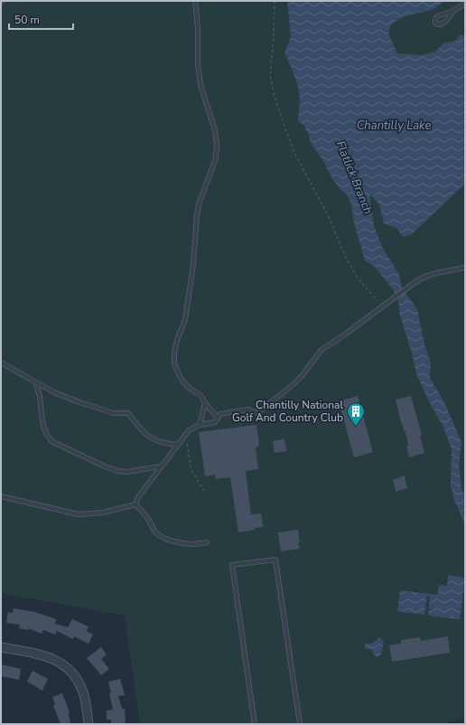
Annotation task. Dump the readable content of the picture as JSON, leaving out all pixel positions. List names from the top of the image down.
{
  "water": ["Chantilly Lake", "Flatlick Branch"],
  "places": {
    "building": ["Chantilly National Golf And Country Club"]
  },
  "scale_bar": "50 m"
}
